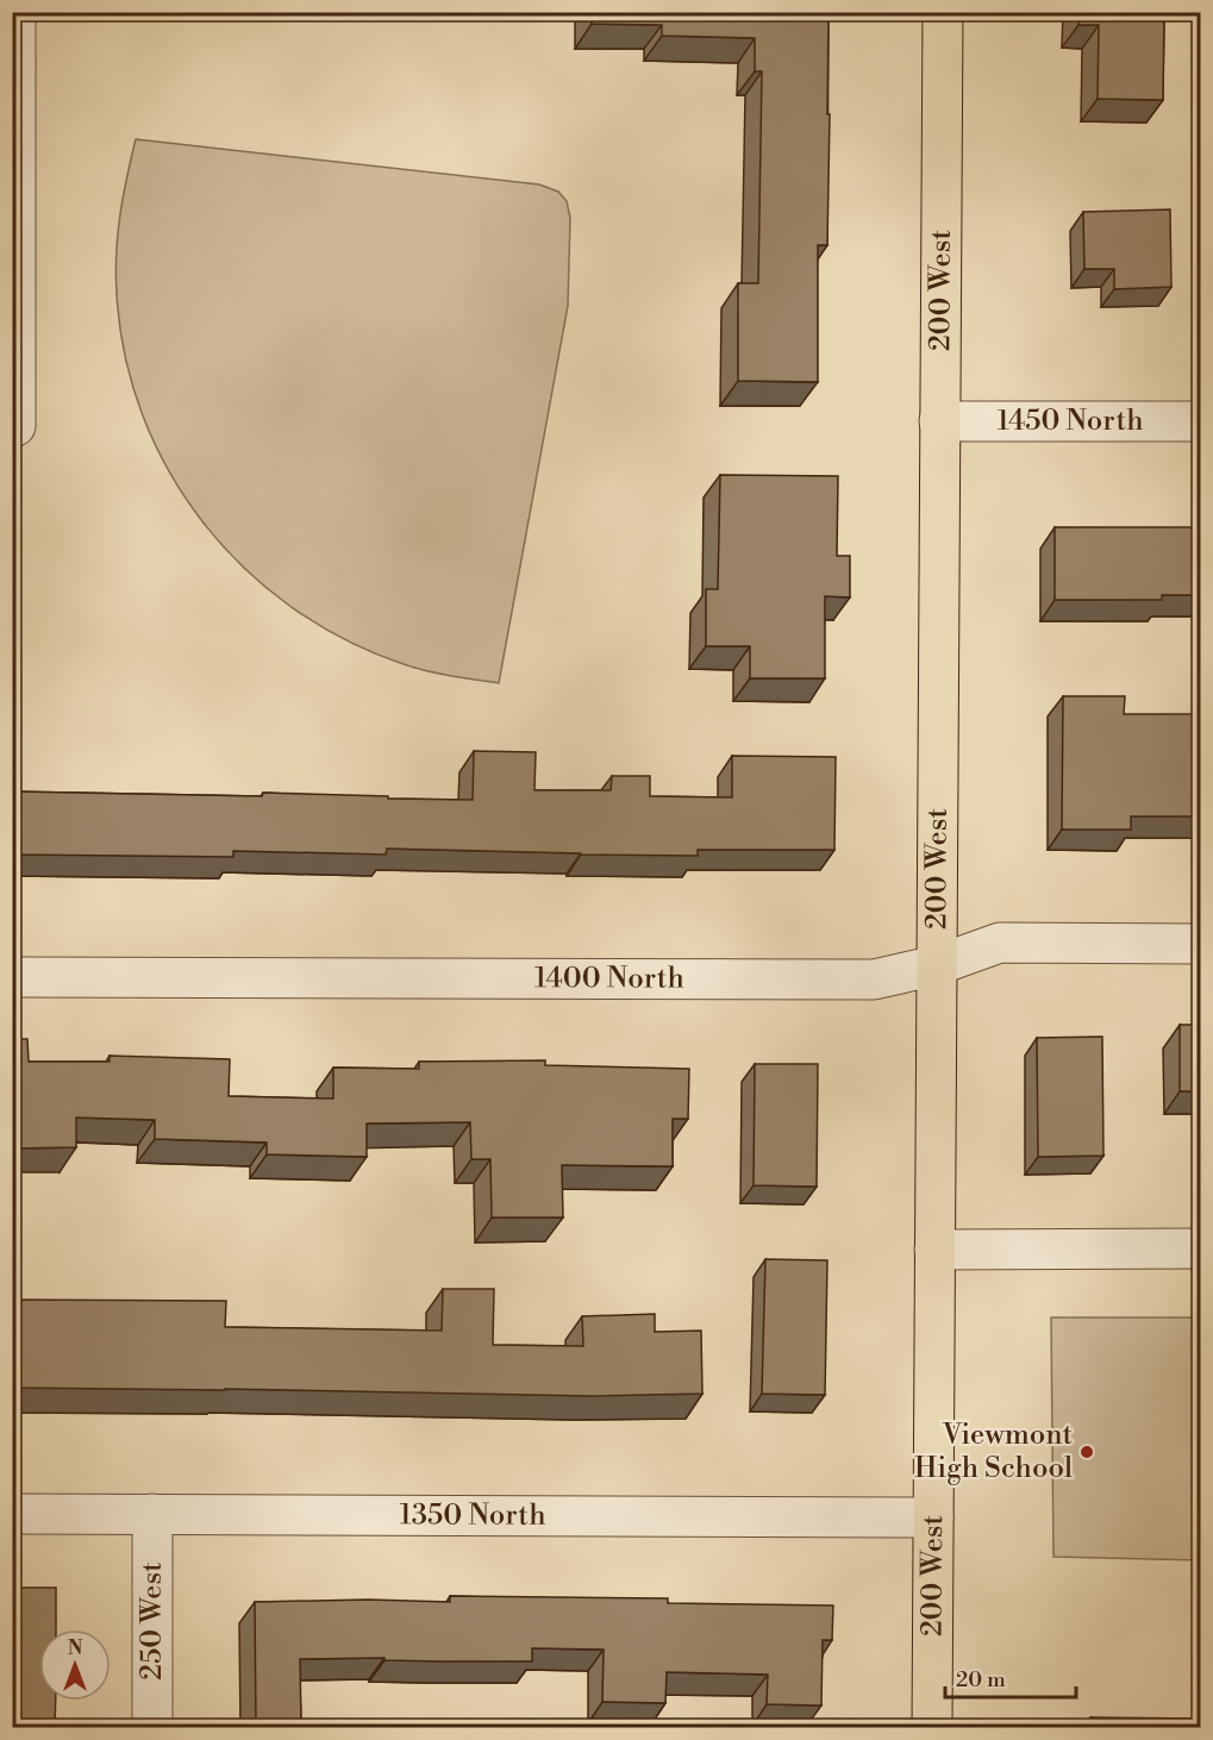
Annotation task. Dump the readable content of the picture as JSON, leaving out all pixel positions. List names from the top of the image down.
{
  "streets": {
    "main road": ["200 West"],
    "street": [
      "1450 North",
      "1400 North",
      "1350 North",
      "250 West"
    ]
  },
  "crossings": [
    ["200 West", "1450 North"],
    ["200 West", "1400 North"],
    ["200 West", "1350 North"],
    ["1350 North", "250 West"]
  ],
  "places": ["Viewmont High School"],
  "scale_bar": "20 m",
  "north": "top"
}
